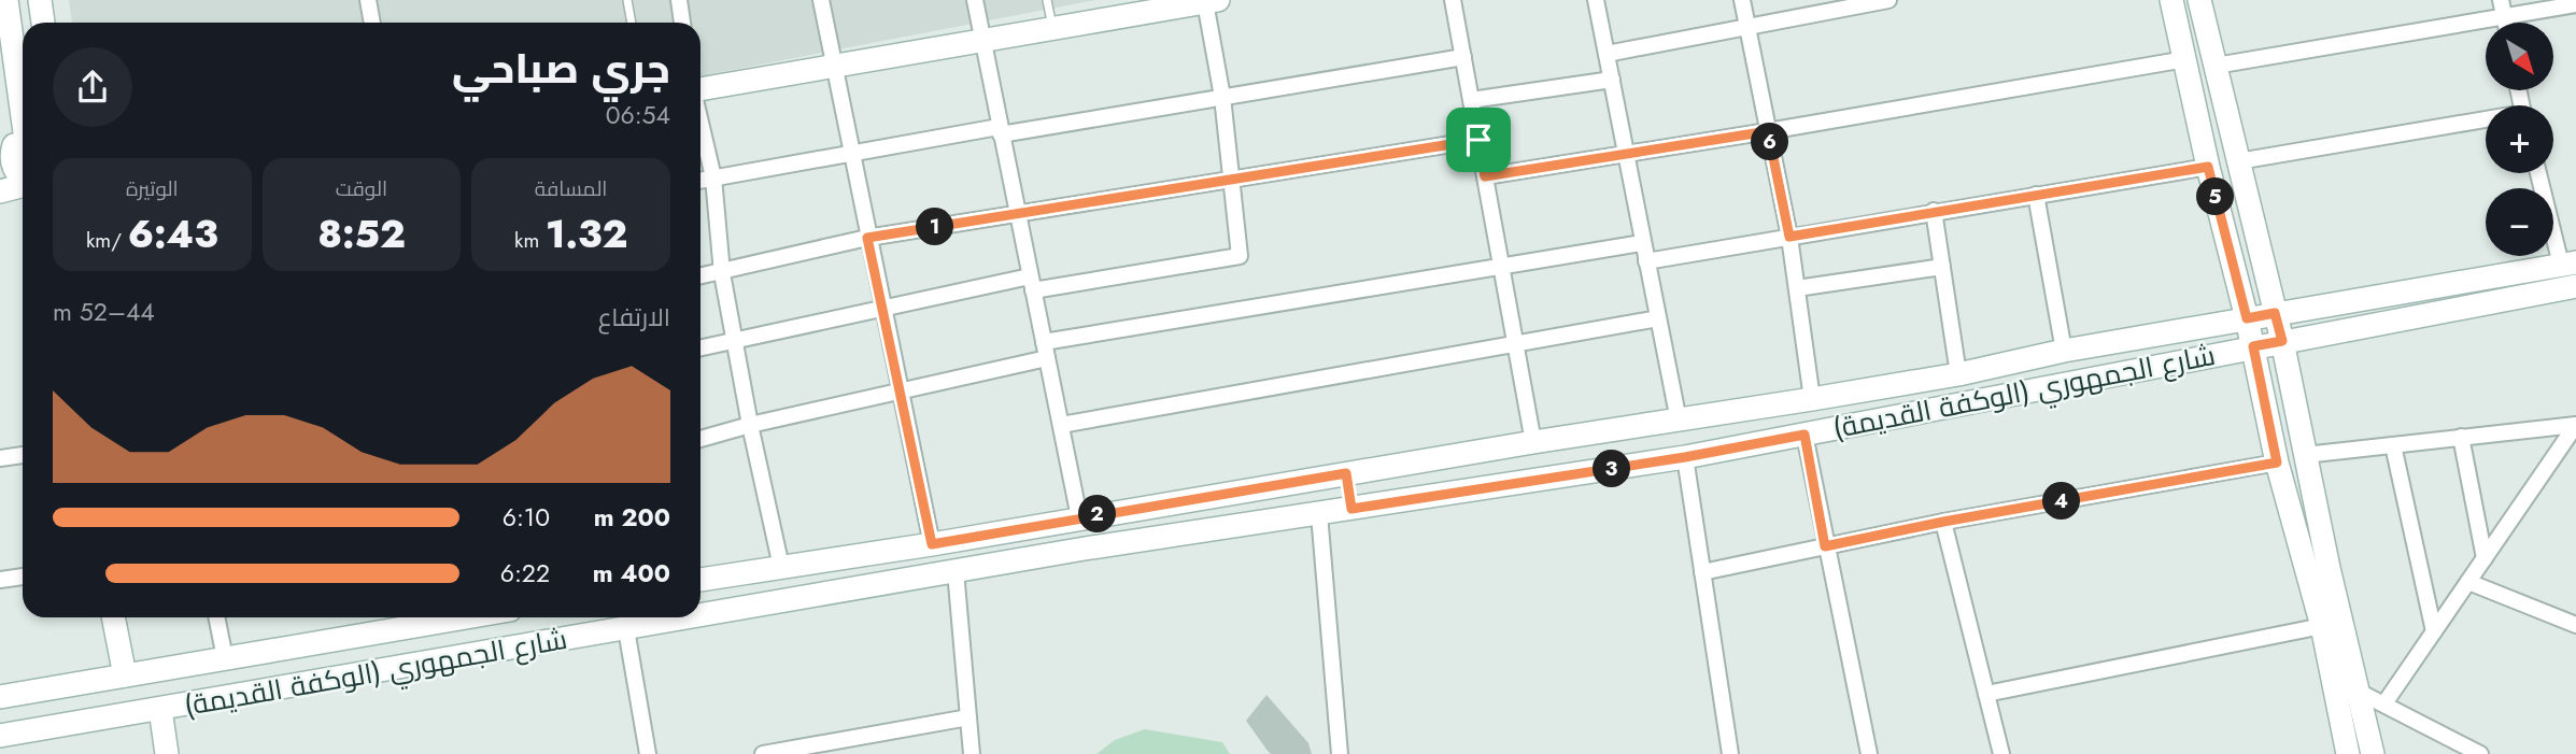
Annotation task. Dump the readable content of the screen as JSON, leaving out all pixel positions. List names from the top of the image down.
{
  "streets": {
    "main road": ["شارع الجمهوري (الوكفة القديمة)"]
  },
  "north": "bottom right",
  "page": {
    "map_buttons": ["+", "−"],
    "heading": ["جري صباحي", "06:54"],
    "pins": [
      "6",
      "5",
      "1",
      "3",
      "4",
      "2"
    ],
    "stats": [
      ["المسافة", "1.32 km"],
      ["الوقت", "8:52"],
      ["الوتيرة", "6:43 /km"]
    ],
    "chart": ["الارتفاع", "44–52 m"],
    "list": [
      {
        "name": "200 m",
        "note": "6:10"
      },
      {
        "name": "400 m",
        "note": "6:22"
      }
    ]
  }
}
